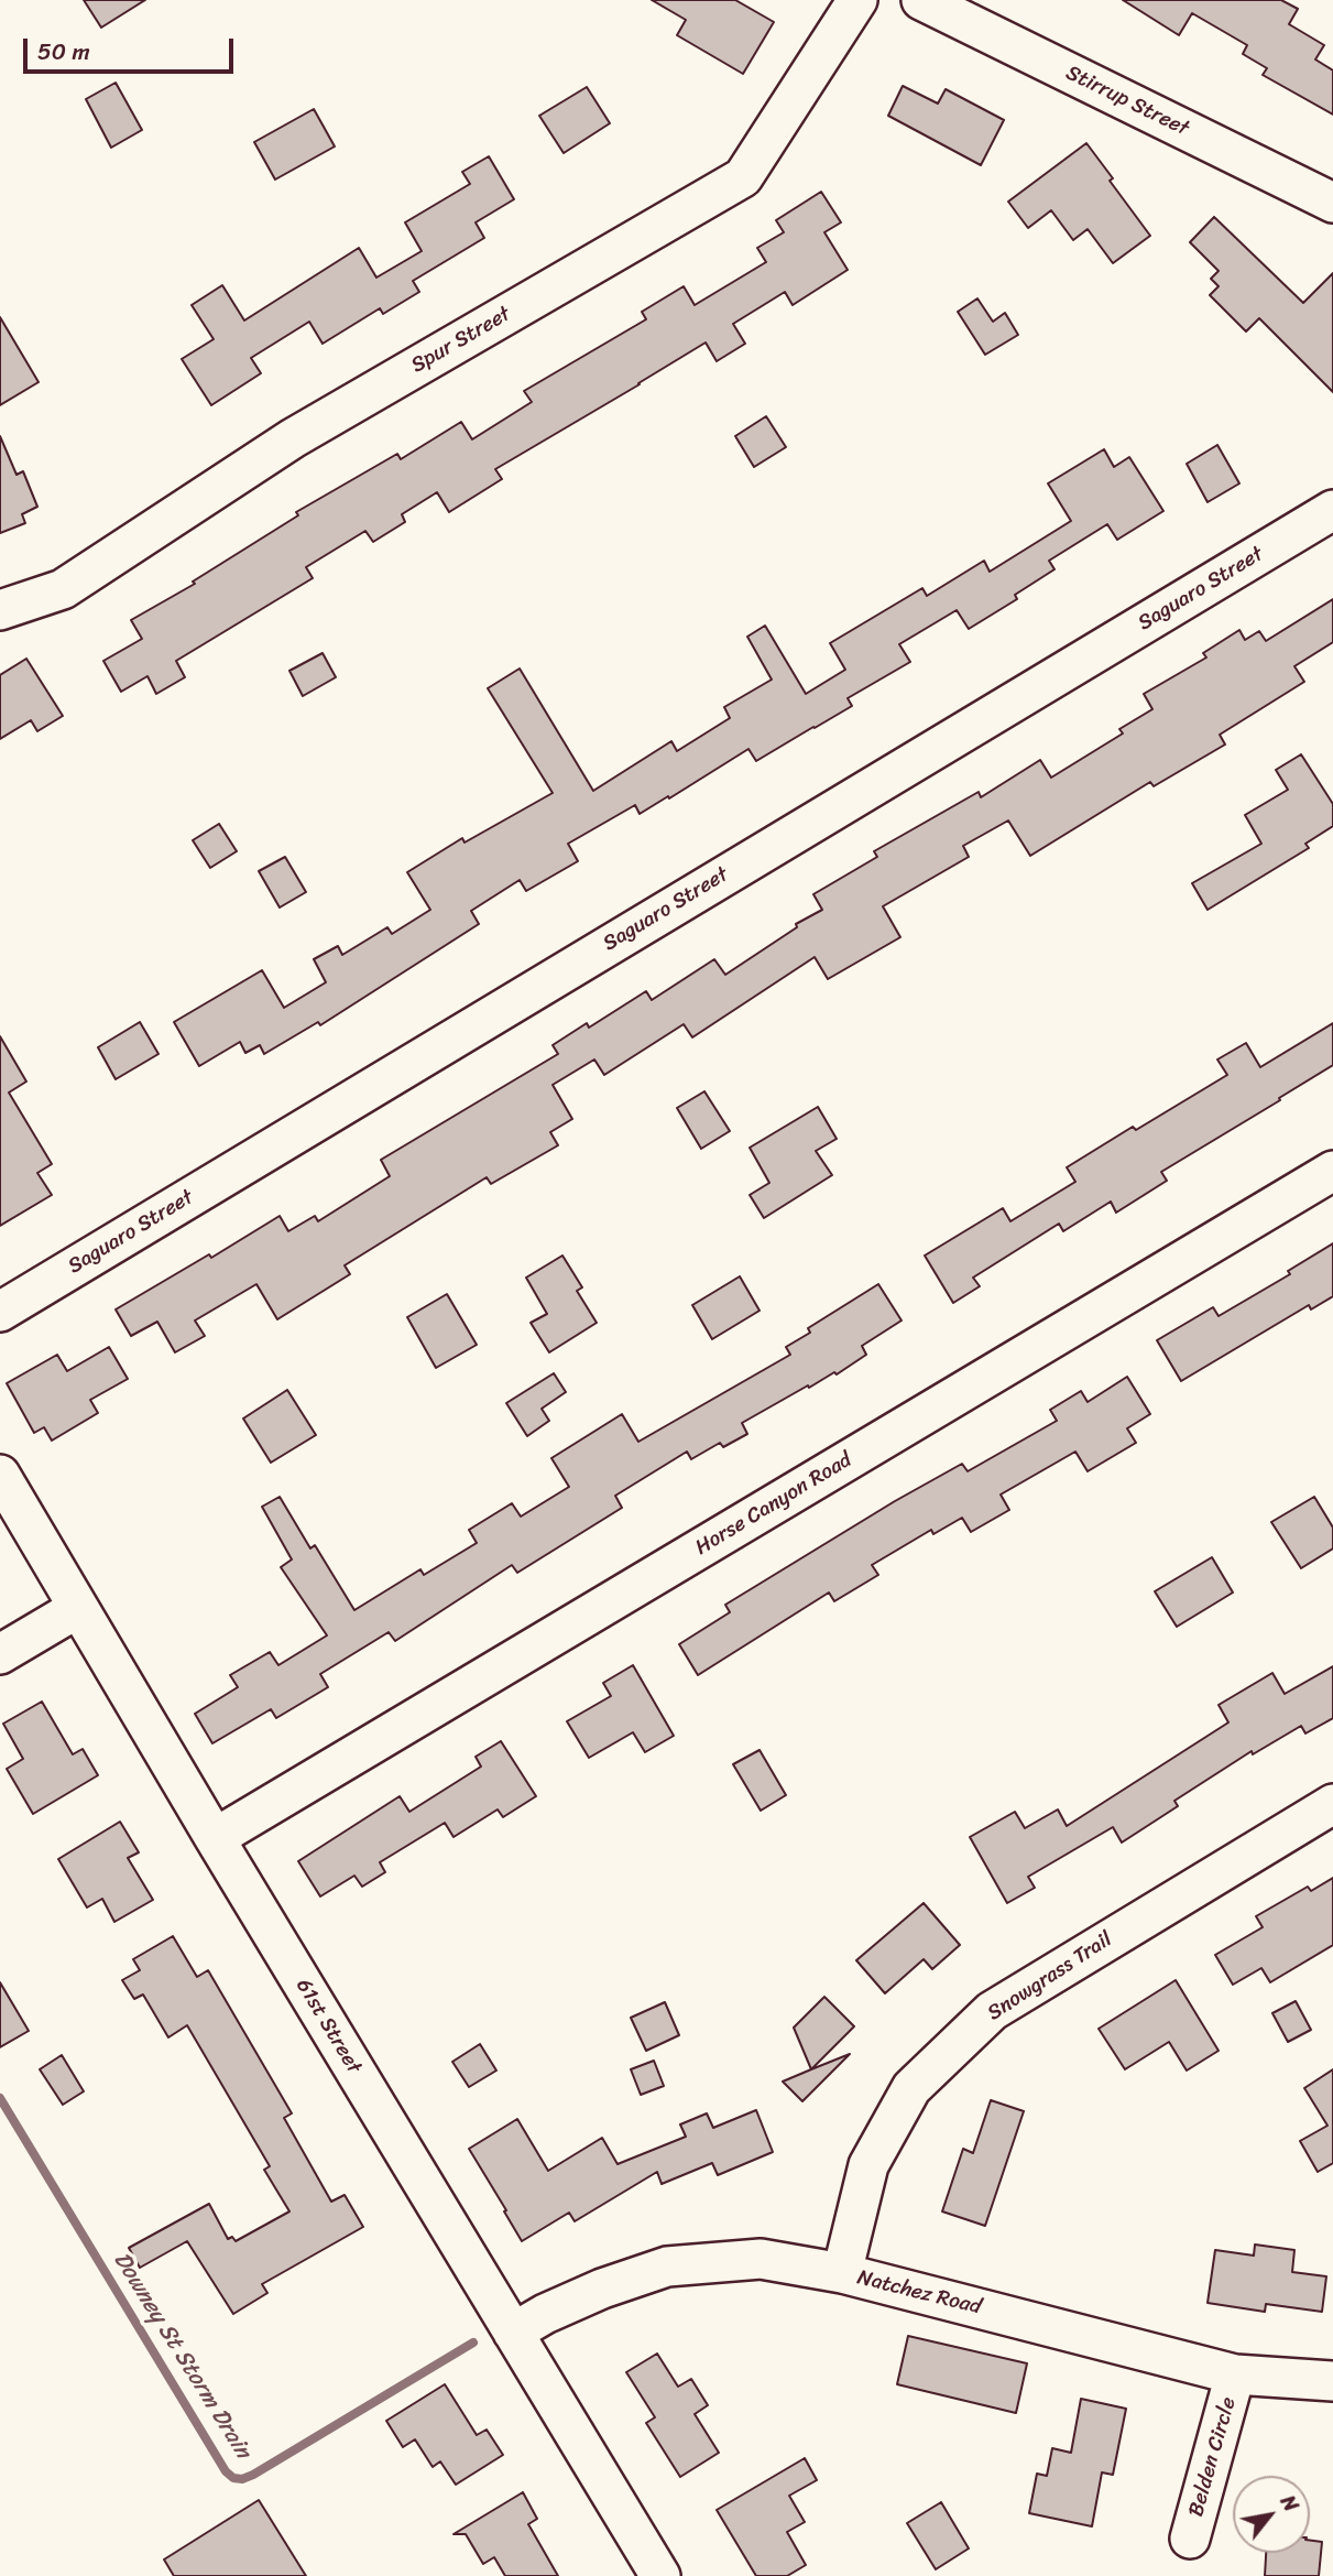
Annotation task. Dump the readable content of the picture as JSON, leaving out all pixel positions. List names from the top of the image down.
{
  "streets": {
    "street": [
      "Stirrup Street",
      "Spur Street",
      "Saguaro Street",
      "Horse Canyon Road",
      "Snowgrass Trail",
      "61st Street",
      "Natchez Road",
      "Belden Circle"
    ]
  },
  "crossings": [
    ["Horse Canyon Road", "61st Street"],
    ["Snowgrass Trail", "Natchez Road"],
    ["61st Street", "Natchez Road"],
    ["Natchez Road", "Belden Circle"]
  ],
  "water": ["Downey St Storm Drain"],
  "scale_bar": "50 m",
  "north": "top right"
}
